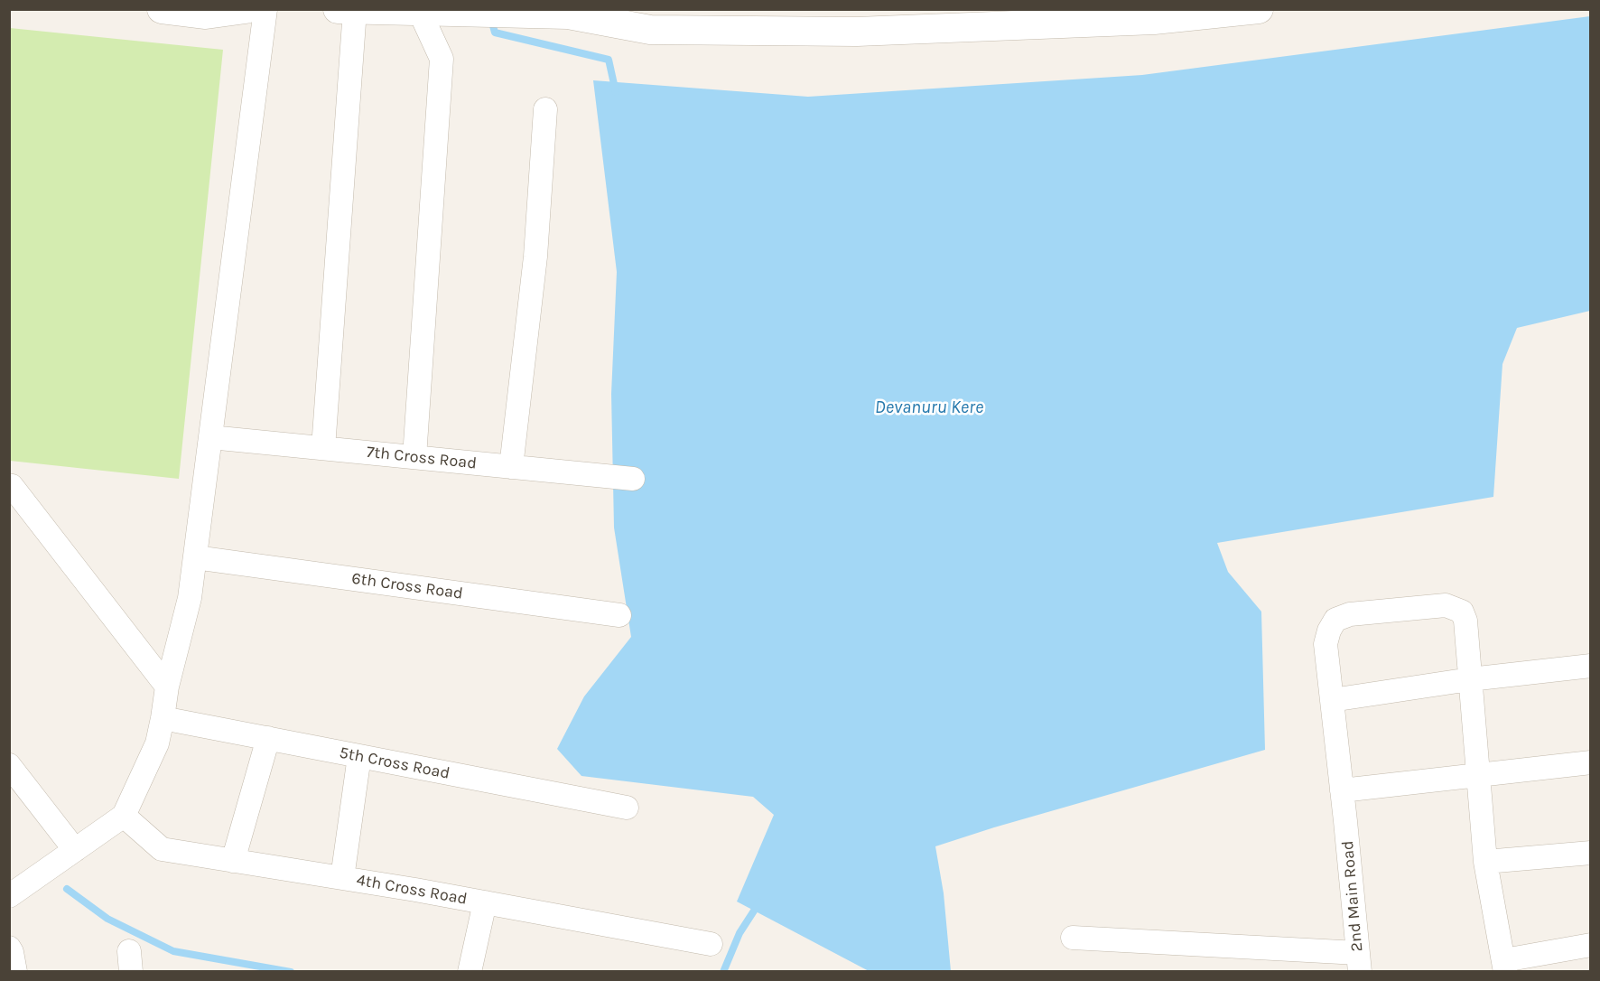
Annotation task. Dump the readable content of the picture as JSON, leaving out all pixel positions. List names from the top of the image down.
{
  "streets": {
    "street": [
      "7th Cross Road",
      "6th Cross Road",
      "5th Cross Road",
      "4th Cross Road",
      "2nd Main Road"
    ]
  },
  "water": ["Devanuru Kere"]
}
